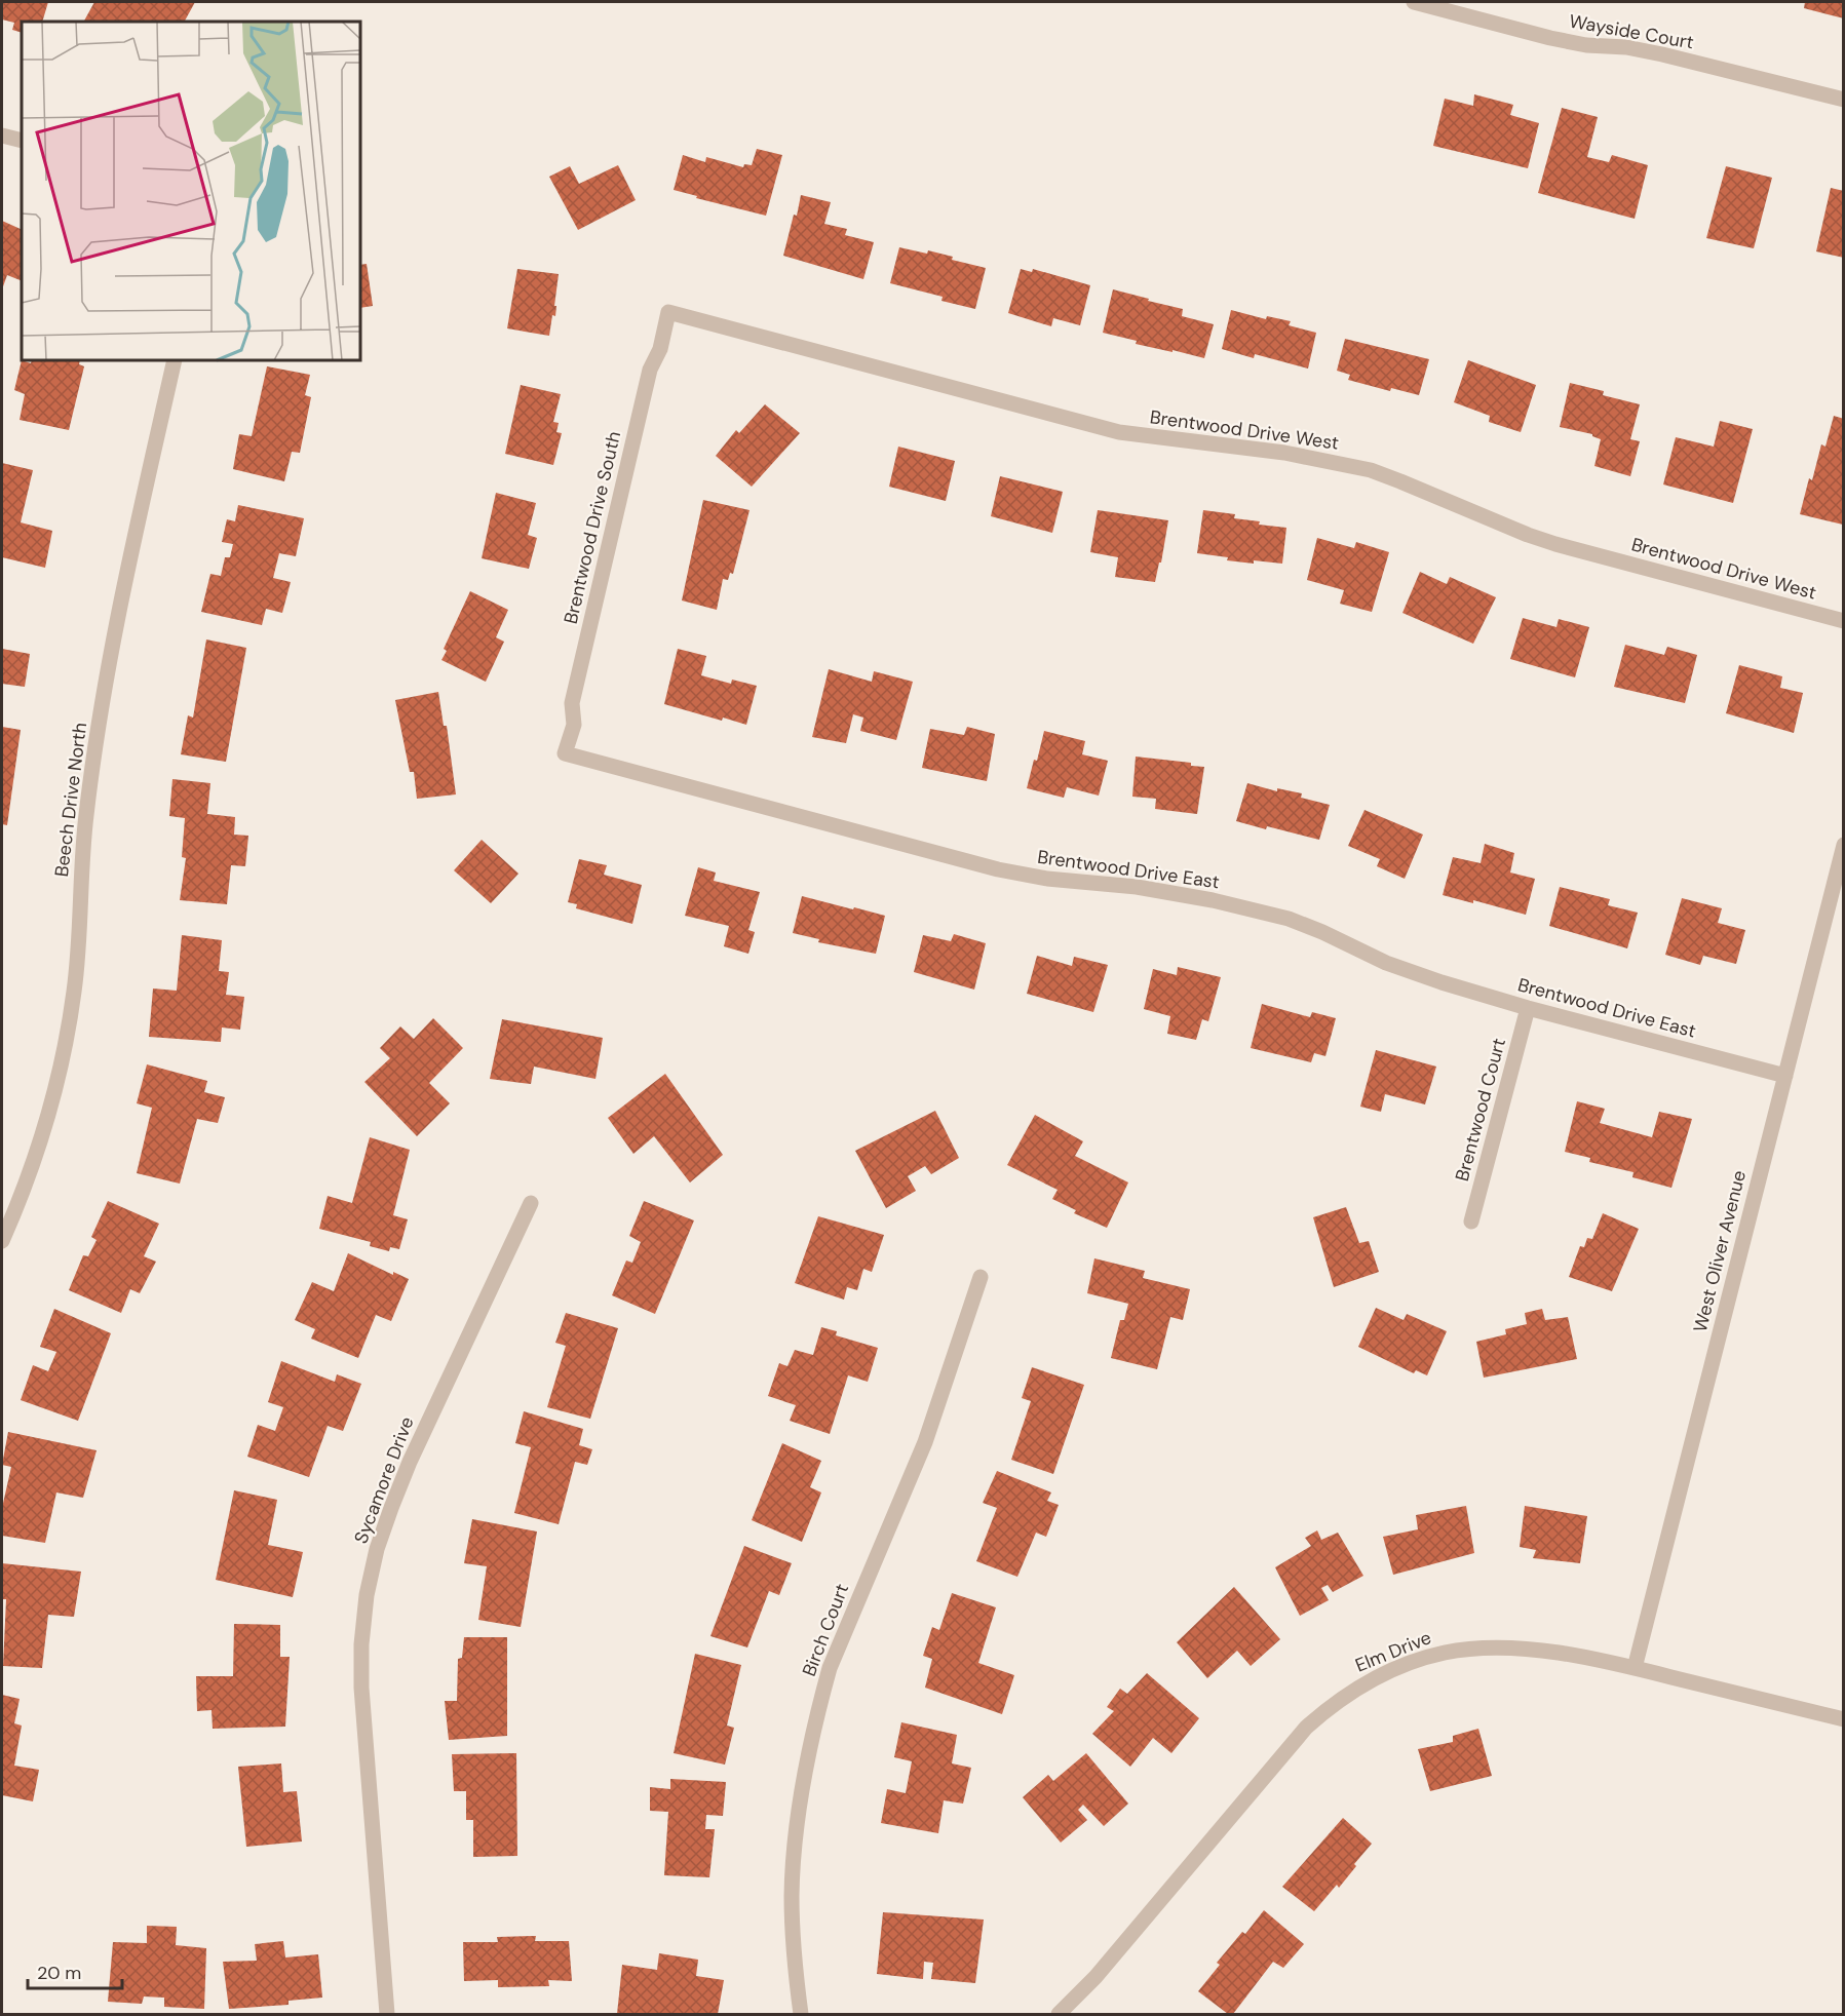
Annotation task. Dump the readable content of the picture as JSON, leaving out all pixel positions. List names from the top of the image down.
{
  "streets": {
    "street": [
      "Wayside Court",
      "Brentwood Drive West",
      "Brentwood Drive South",
      "Beech Drive North",
      "Brentwood Drive East",
      "Brentwood Court",
      "West Oliver Avenue",
      "Sycamore Drive",
      "Birch Court",
      "Elm Drive"
    ]
  },
  "crossings": [
    ["Brentwood Drive West", "Brentwood Drive South"],
    ["Brentwood Drive South", "Brentwood Drive East"],
    ["Brentwood Drive East", "Brentwood Court"],
    ["Brentwood Drive East", "West Oliver Avenue"],
    ["West Oliver Avenue", "Elm Drive"]
  ],
  "scale_bar": "20 m"
}
